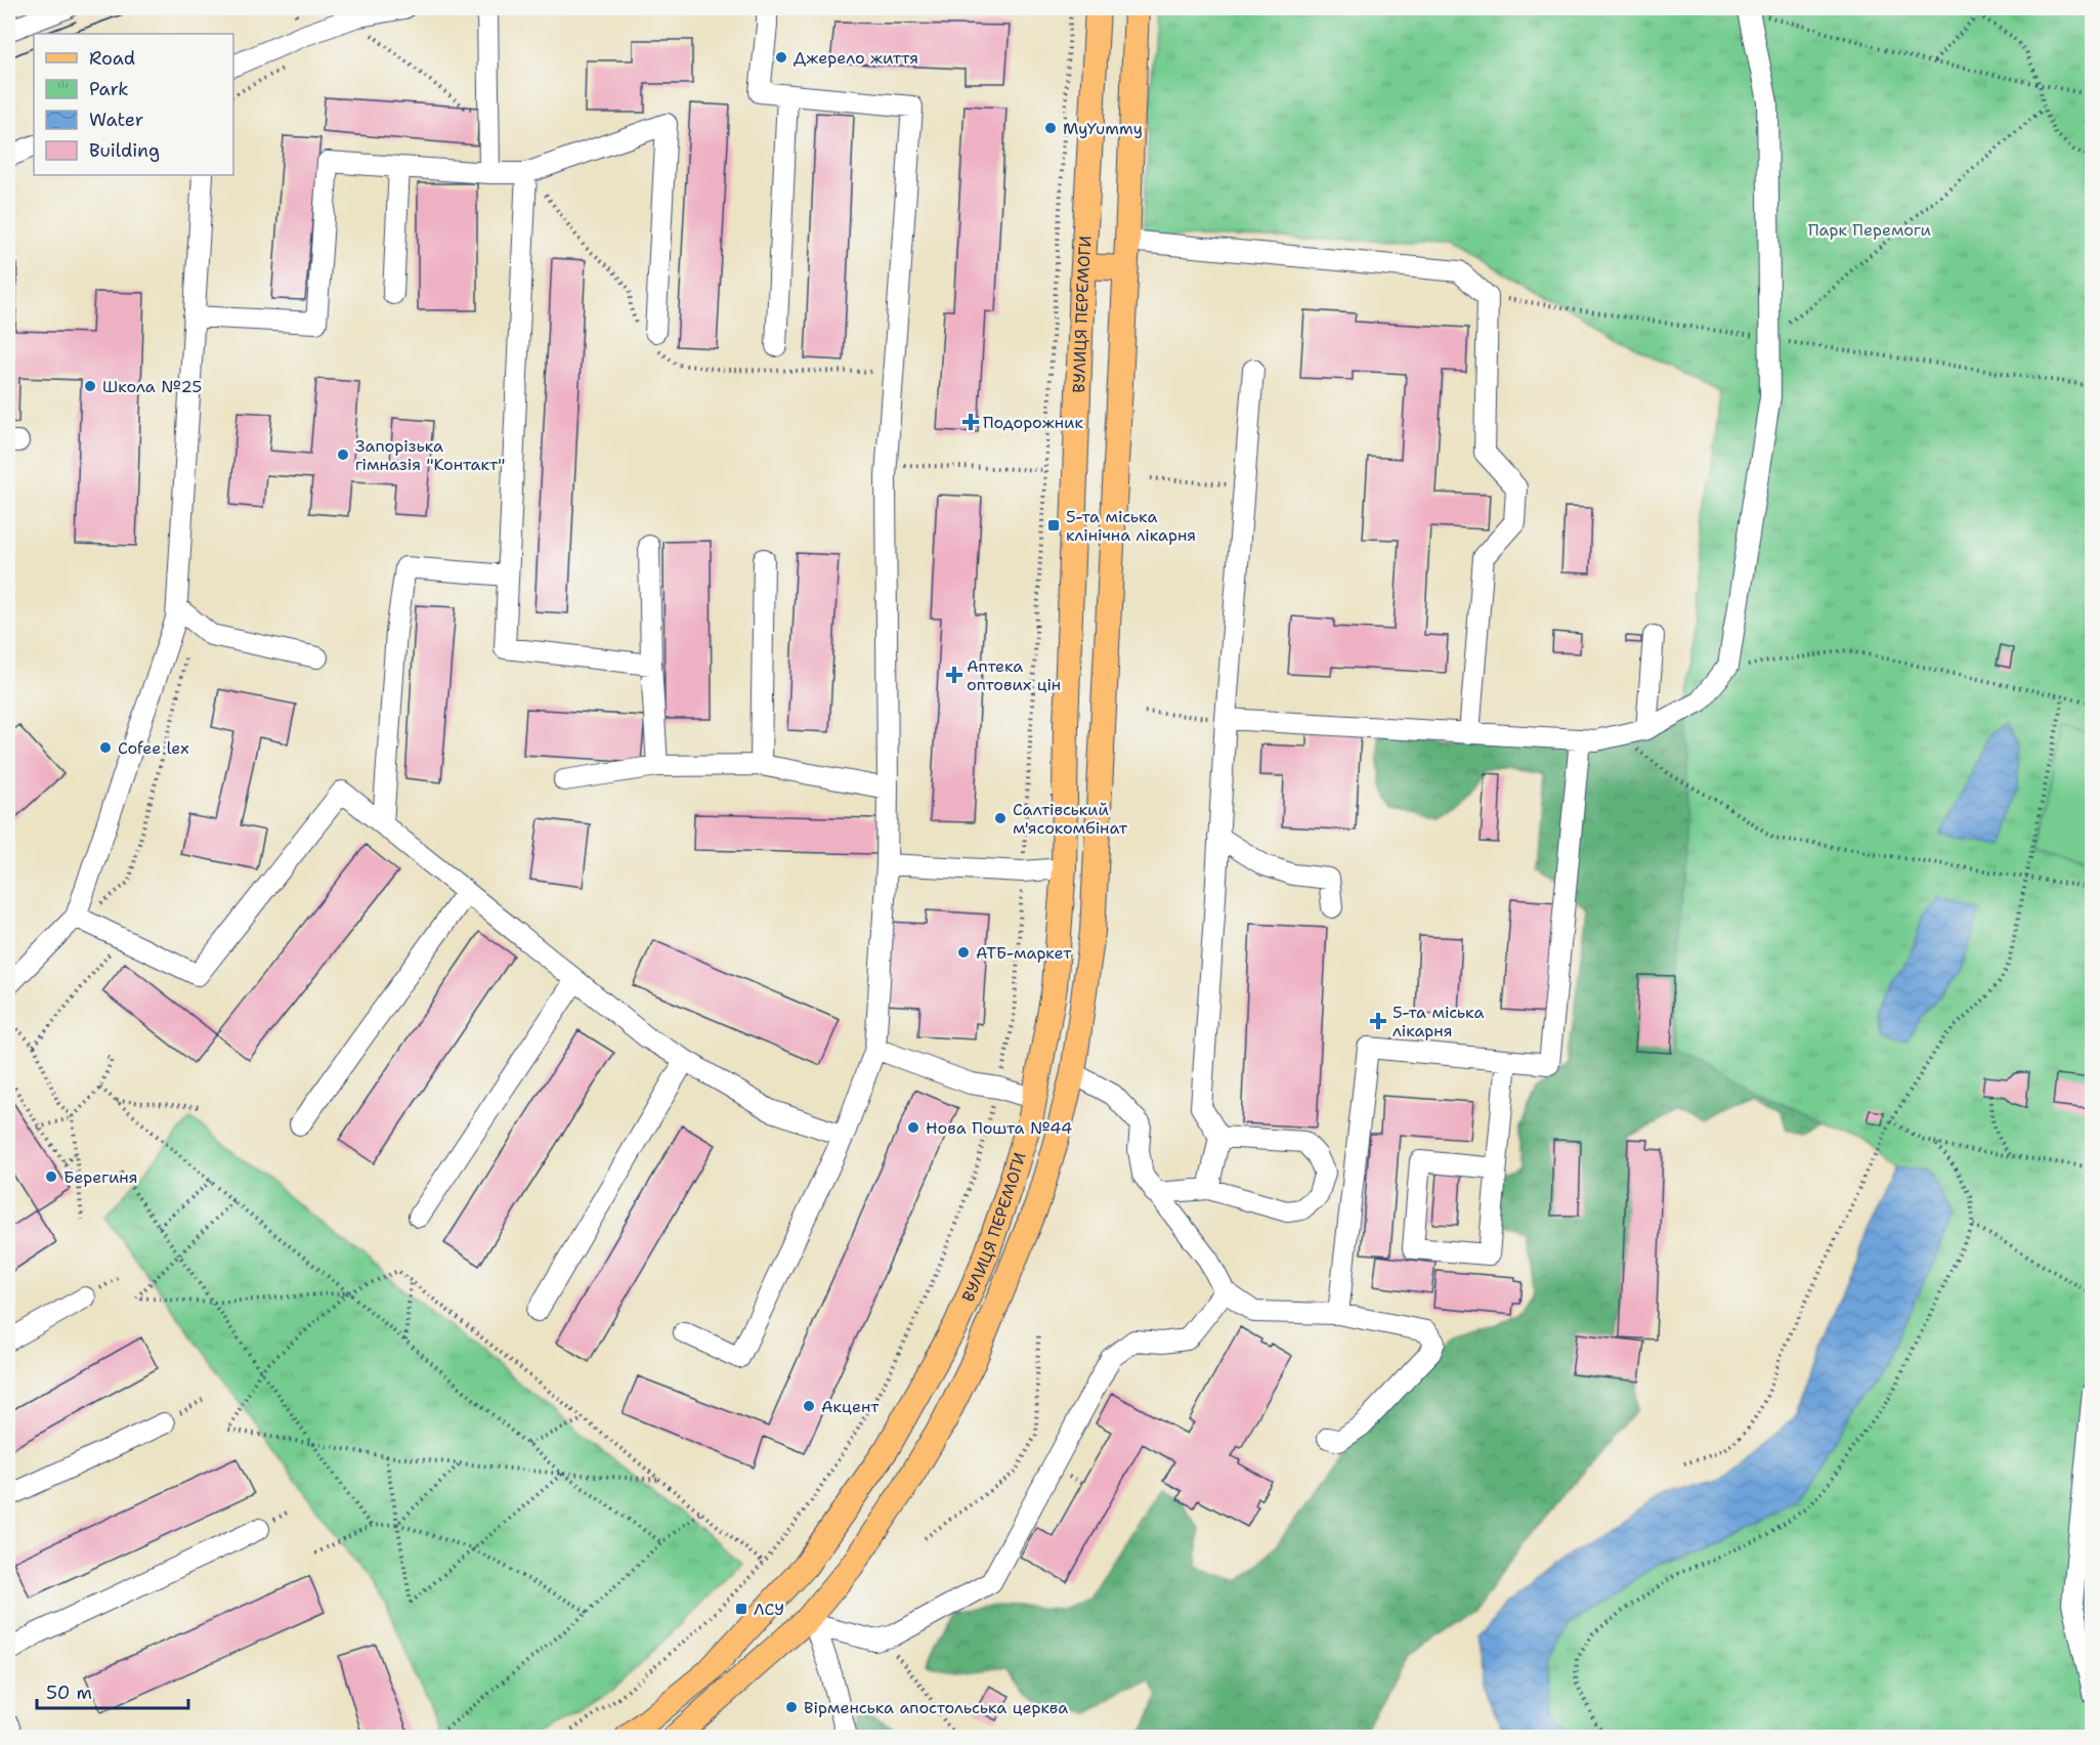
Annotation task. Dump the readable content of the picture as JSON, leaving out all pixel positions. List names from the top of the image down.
{
  "streets": {
    "main road": ["ВУЛИЦЯ ПЕРЕМОГИ"]
  },
  "parks": ["Парк Перемоги"],
  "places": {
    "other": [
      "Джерело життя",
      "MyYummy",
      "Школа №25",
      "Запорізька гімназія \"Контакт\"",
      "Cofee lex",
      "Салтівський м'ясокомбінат",
      "АТБ-маркет",
      "Нова Пошта №44",
      "Берегиня",
      "Акцент",
      "Вірменська апостольська церква"
    ],
    "health": ["Подорожник", "Аптека оптових цін", "5-та міська лікарня"],
    "transit": ["5-та міська клінічна лікарня", "ЛСУ"]
  },
  "legend": [
    "Road",
    "Park",
    "Water",
    "Building"
  ],
  "scale_bar": "50 m"
}
